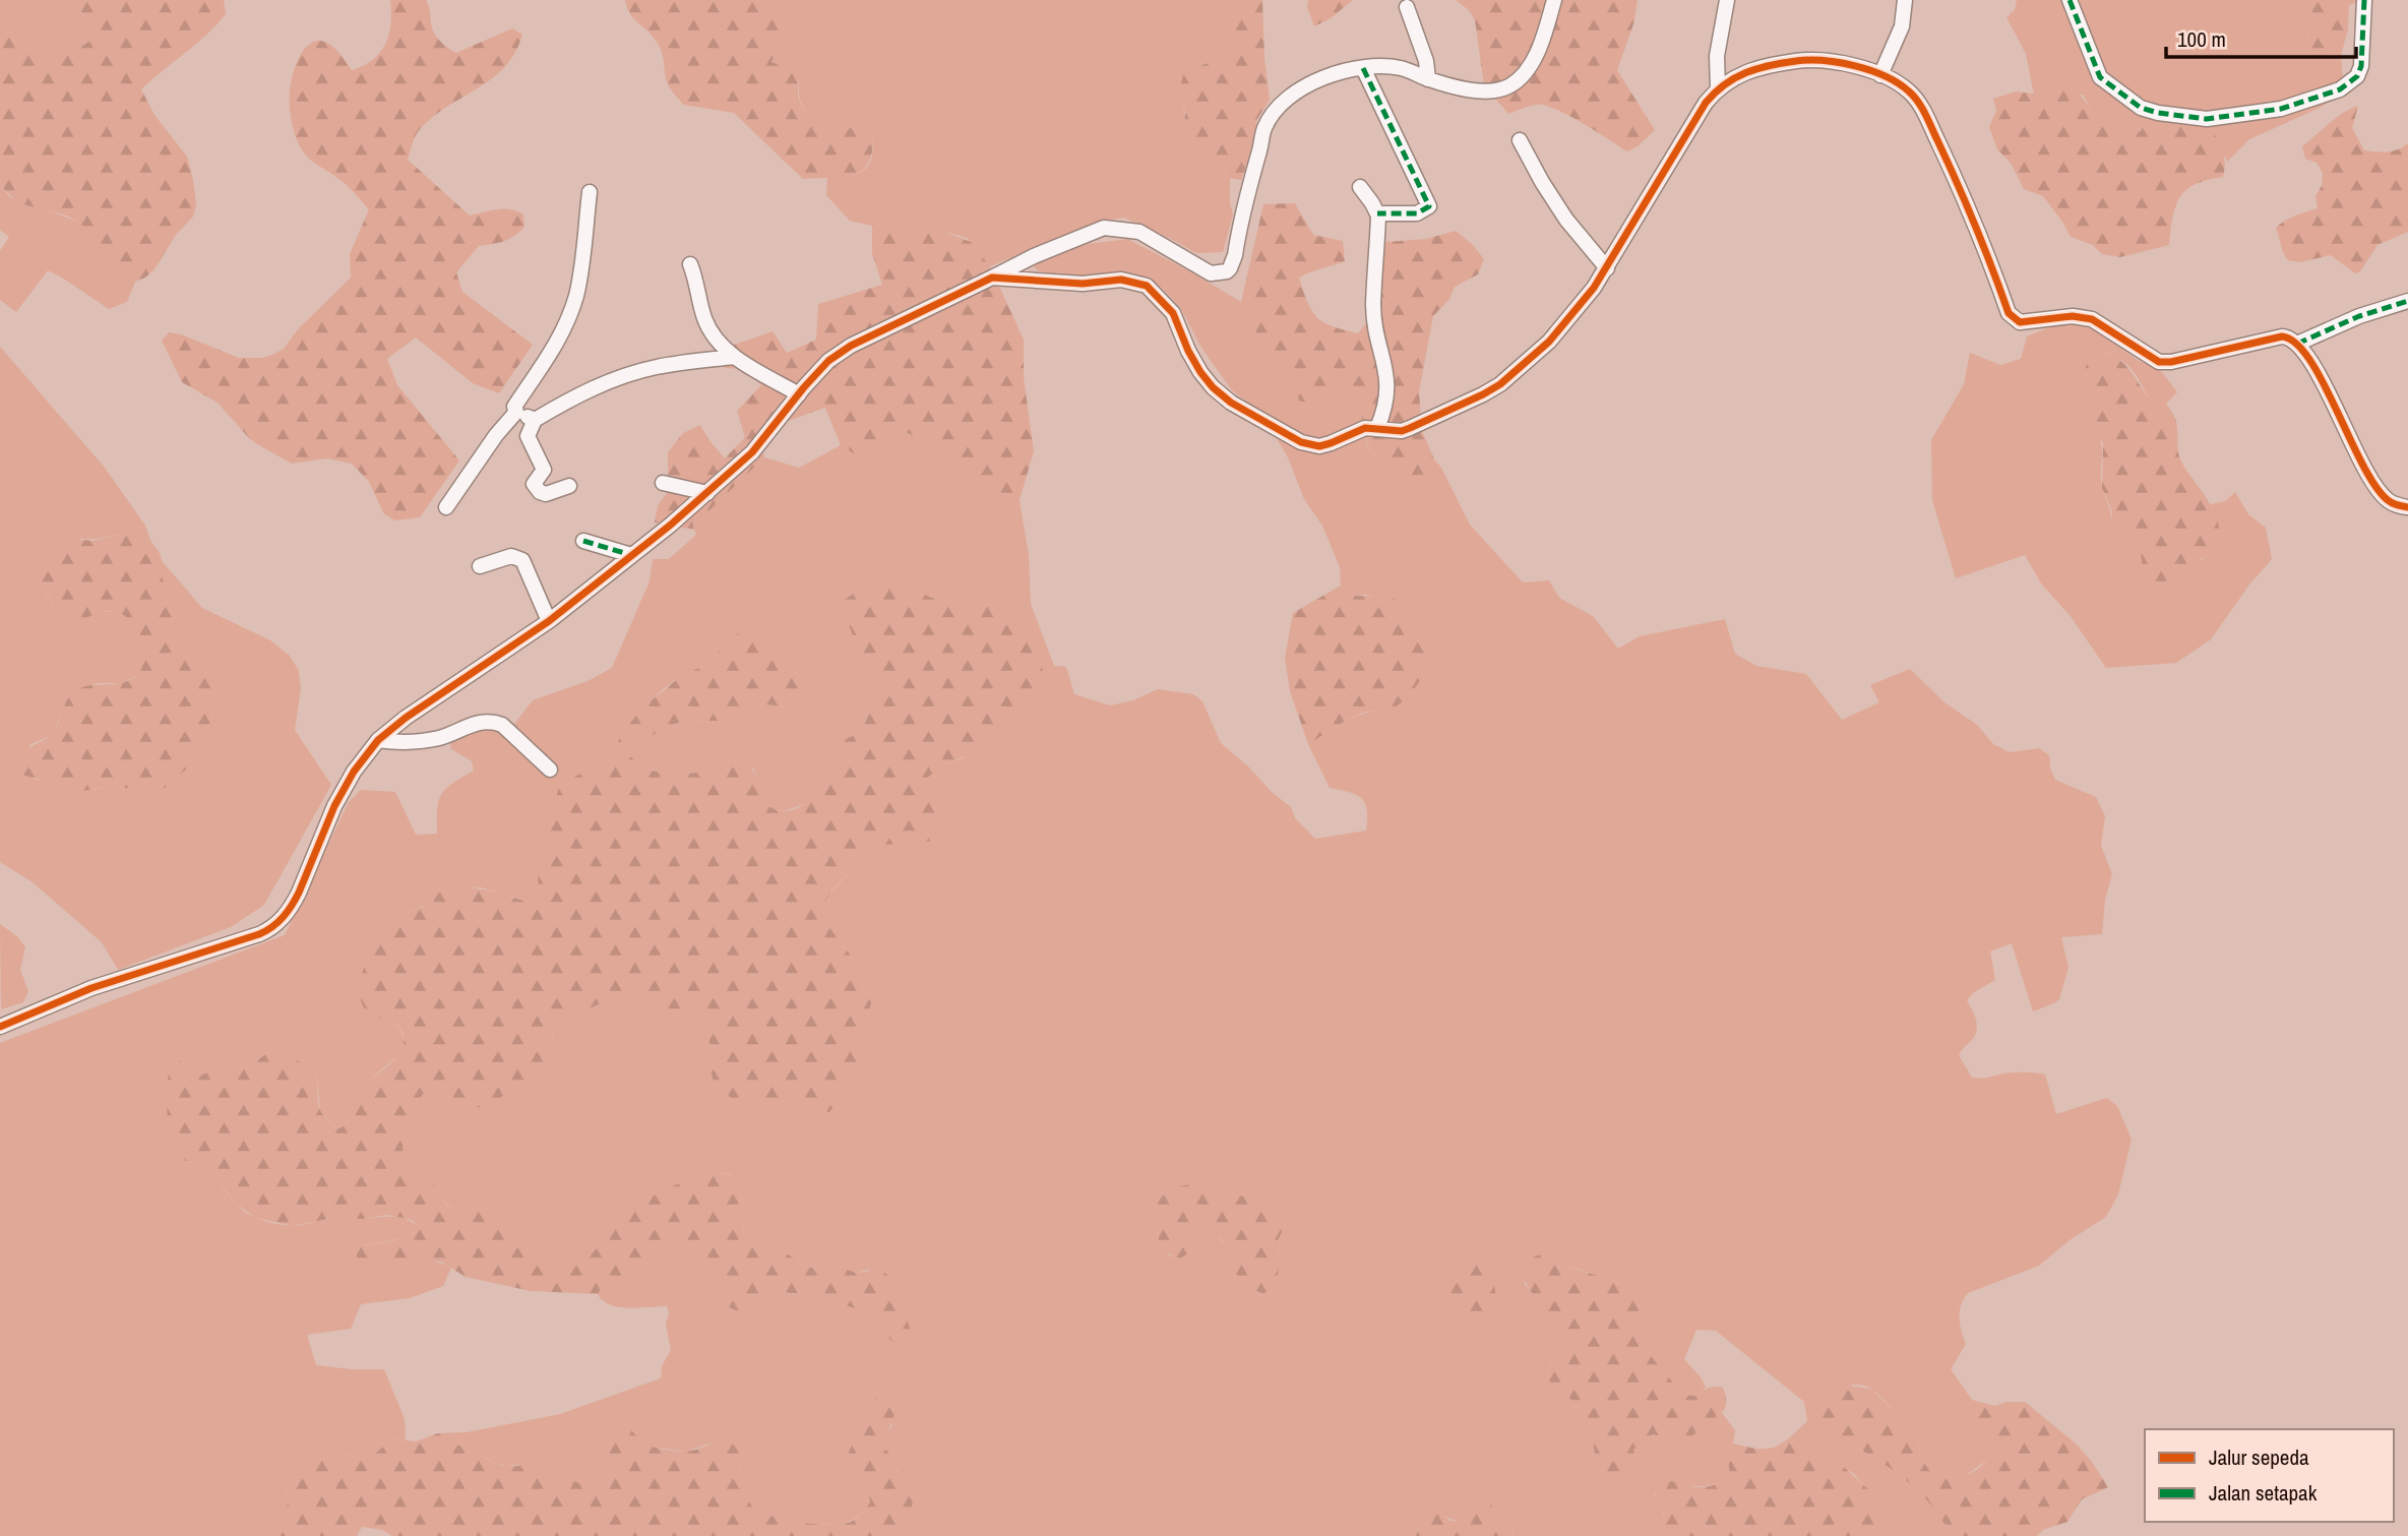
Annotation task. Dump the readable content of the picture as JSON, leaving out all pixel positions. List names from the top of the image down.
{
  "legend": ["Jalur sepeda", "Jalan setapak"],
  "scale_bar": "100 m"
}
